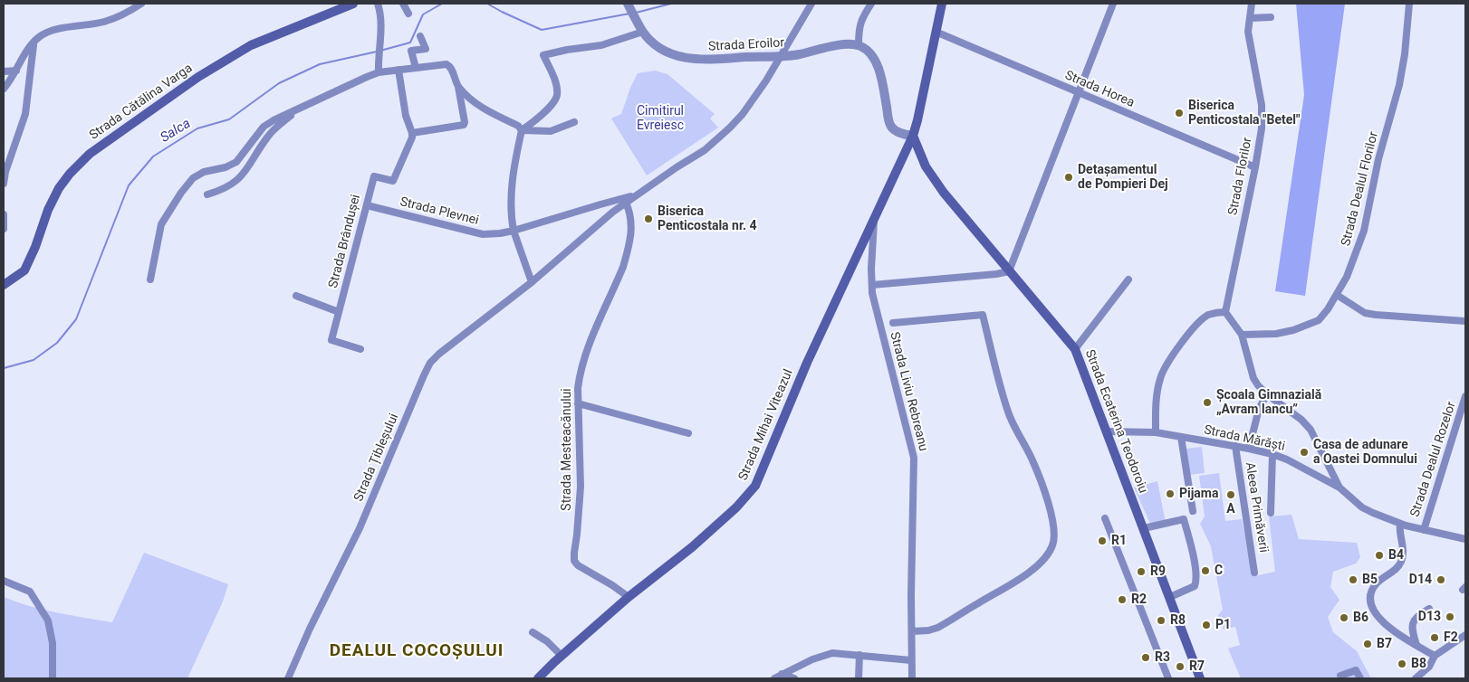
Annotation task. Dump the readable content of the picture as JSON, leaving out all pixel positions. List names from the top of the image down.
{
  "streets": {
    "main road": ["Strada Cătălina Varga", "Strada Ecaterina Teodoroiu", "Strada Mihai Viteazul"],
    "street": [
      "Strada Eroilor",
      "Strada Horea",
      "Strada Florilor",
      "Strada Dealul Florilor",
      "Strada Plevnei",
      "Strada Brândușei",
      "Strada Liviu Rebreanu",
      "Strada Mărăști",
      "Strada Mesteacănului",
      "Strada Țibleșului",
      "Strada Dealul Rozelor",
      "Aleea Primăverii"
    ]
  },
  "crossings": [
    ["Strada Eroilor", "Strada Țibleșului"],
    ["Strada Horea", "Strada Florilor"],
    ["Strada Horea", "Strada Mihai Viteazul"],
    ["Strada Plevnei", "Strada Brândușei"],
    ["Strada Plevnei", "Strada Țibleșului"],
    ["Strada Liviu Rebreanu", "Strada Mihai Viteazul"],
    ["Strada Ecaterina Teodoroiu", "Strada Mihai Viteazul"],
    ["Strada Ecaterina Teodoroiu", "Strada Mărăști"],
    ["Strada Mihai Viteazul", "Strada Mesteacănului"],
    ["Strada Mărăști", "Strada Dealul Rozelor"],
    ["Strada Mărăști", "Aleea Primăverii"],
    ["Strada Mesteacănului", "Strada Țibleșului"]
  ],
  "districts": ["DEALUL COCOȘULUI"],
  "water": ["Salca"],
  "parks": ["Cimitirul Evreiesc"],
  "places": [
    "Biserica Penticostala \"Betel\"",
    "Detașamentul de Pompieri Dej",
    "Biserica Penticostala nr. 4",
    "Școala Gimnazială „Avram Iancu”",
    "Casa de adunare a Oastei Domnului",
    "Pijama",
    "A",
    "R1",
    "B4",
    "C",
    "R9",
    "B5",
    "D14",
    "R2",
    "D13",
    "B6",
    "R8",
    "P1",
    "F2",
    "B7",
    "R3",
    "B8",
    "R7"
  ]
}
